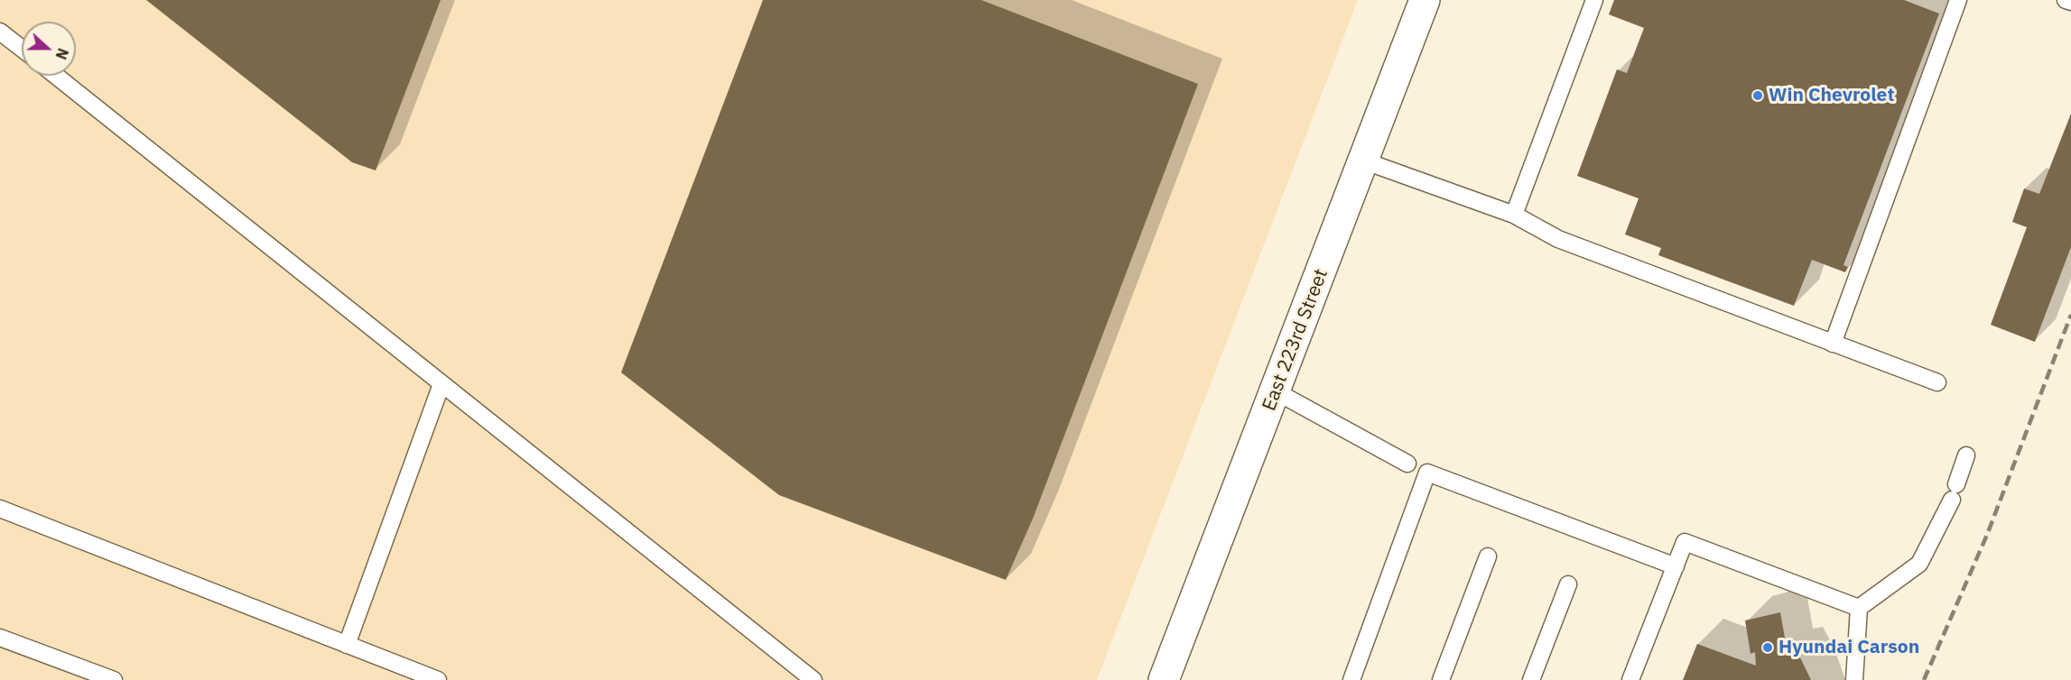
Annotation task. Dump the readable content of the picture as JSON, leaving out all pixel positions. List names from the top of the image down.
{
  "streets": {
    "main road": ["East 223rd Street"]
  },
  "places": ["Win Chevrolet", "Hyundai Carson"],
  "north": "right"
}
